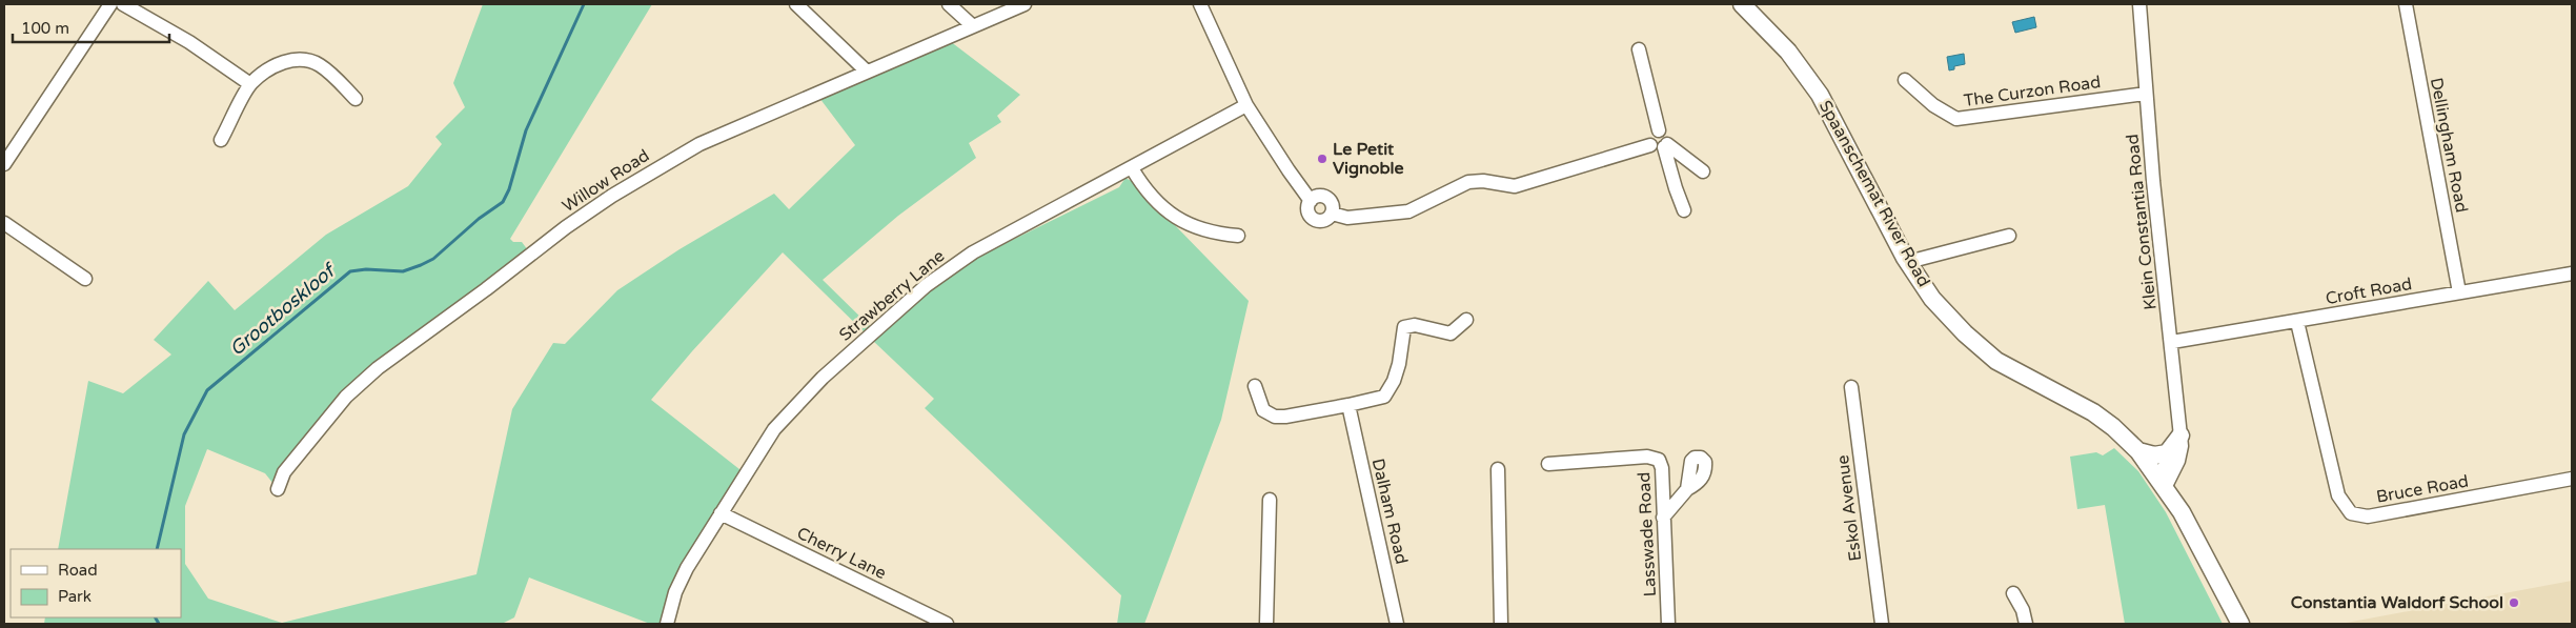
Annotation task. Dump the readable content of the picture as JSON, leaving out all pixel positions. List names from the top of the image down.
{
  "streets": {
    "main road": ["Spaanschemat River Road"],
    "street": [
      "The Curzon Road",
      "Dellingham Road",
      "Willow Road",
      "Klein Constantia Road",
      "Croft Road",
      "Strawberry Lane",
      "Bruce Road",
      "Eskol Avenue",
      "Dalham Road",
      "Lasswade Road",
      "Cherry Lane"
    ]
  },
  "crossings": [
    ["The Curzon Road", "Klein Constantia Road"],
    ["Dellingham Road", "Croft Road"],
    ["Spaanschemat River Road", "Klein Constantia Road"],
    ["Klein Constantia Road", "Croft Road"],
    ["Croft Road", "Bruce Road"],
    ["Strawberry Lane", "Cherry Lane"]
  ],
  "water": ["Grootboskloof"],
  "places": ["Le Petit Vignoble", "Constantia Waldorf School"],
  "legend": ["Road", "Park"],
  "scale_bar": "100 m"
}
